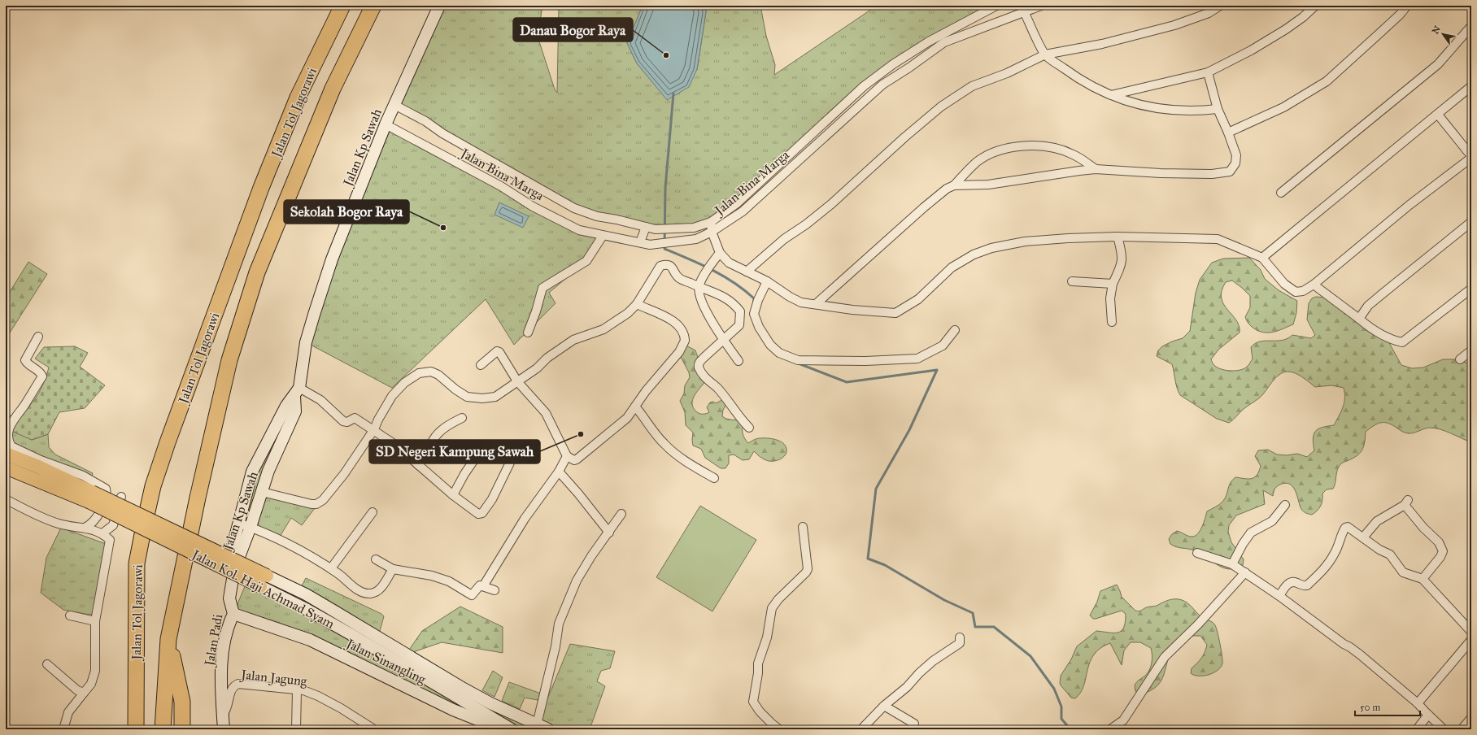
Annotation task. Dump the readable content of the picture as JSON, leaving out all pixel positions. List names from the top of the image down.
{
  "streets": {
    "highway": ["Jalan Tol Jagorawi"],
    "main road": ["Jalan Kol. Haji Achmad Syam"],
    "street": [
      "Jalan Kp Sawah",
      "Jalan Bina Marga",
      "Jalan Padi",
      "Jalan Sinangling",
      "Jalan Jagung"
    ]
  },
  "crossings": [
    ["Jalan Kp Sawah", "Jalan Bina Marga"],
    ["Jalan Kp Sawah", "Jalan Padi"],
    ["Jalan Padi", "Jalan Sinangling"],
    ["Jalan Padi", "Jalan Jagung"]
  ],
  "places": ["Danau Bogor Raya", "Sekolah Bogor Raya", "SD Negeri Kampung Sawah"],
  "scale_bar": "50 m",
  "north": "top left"
}
